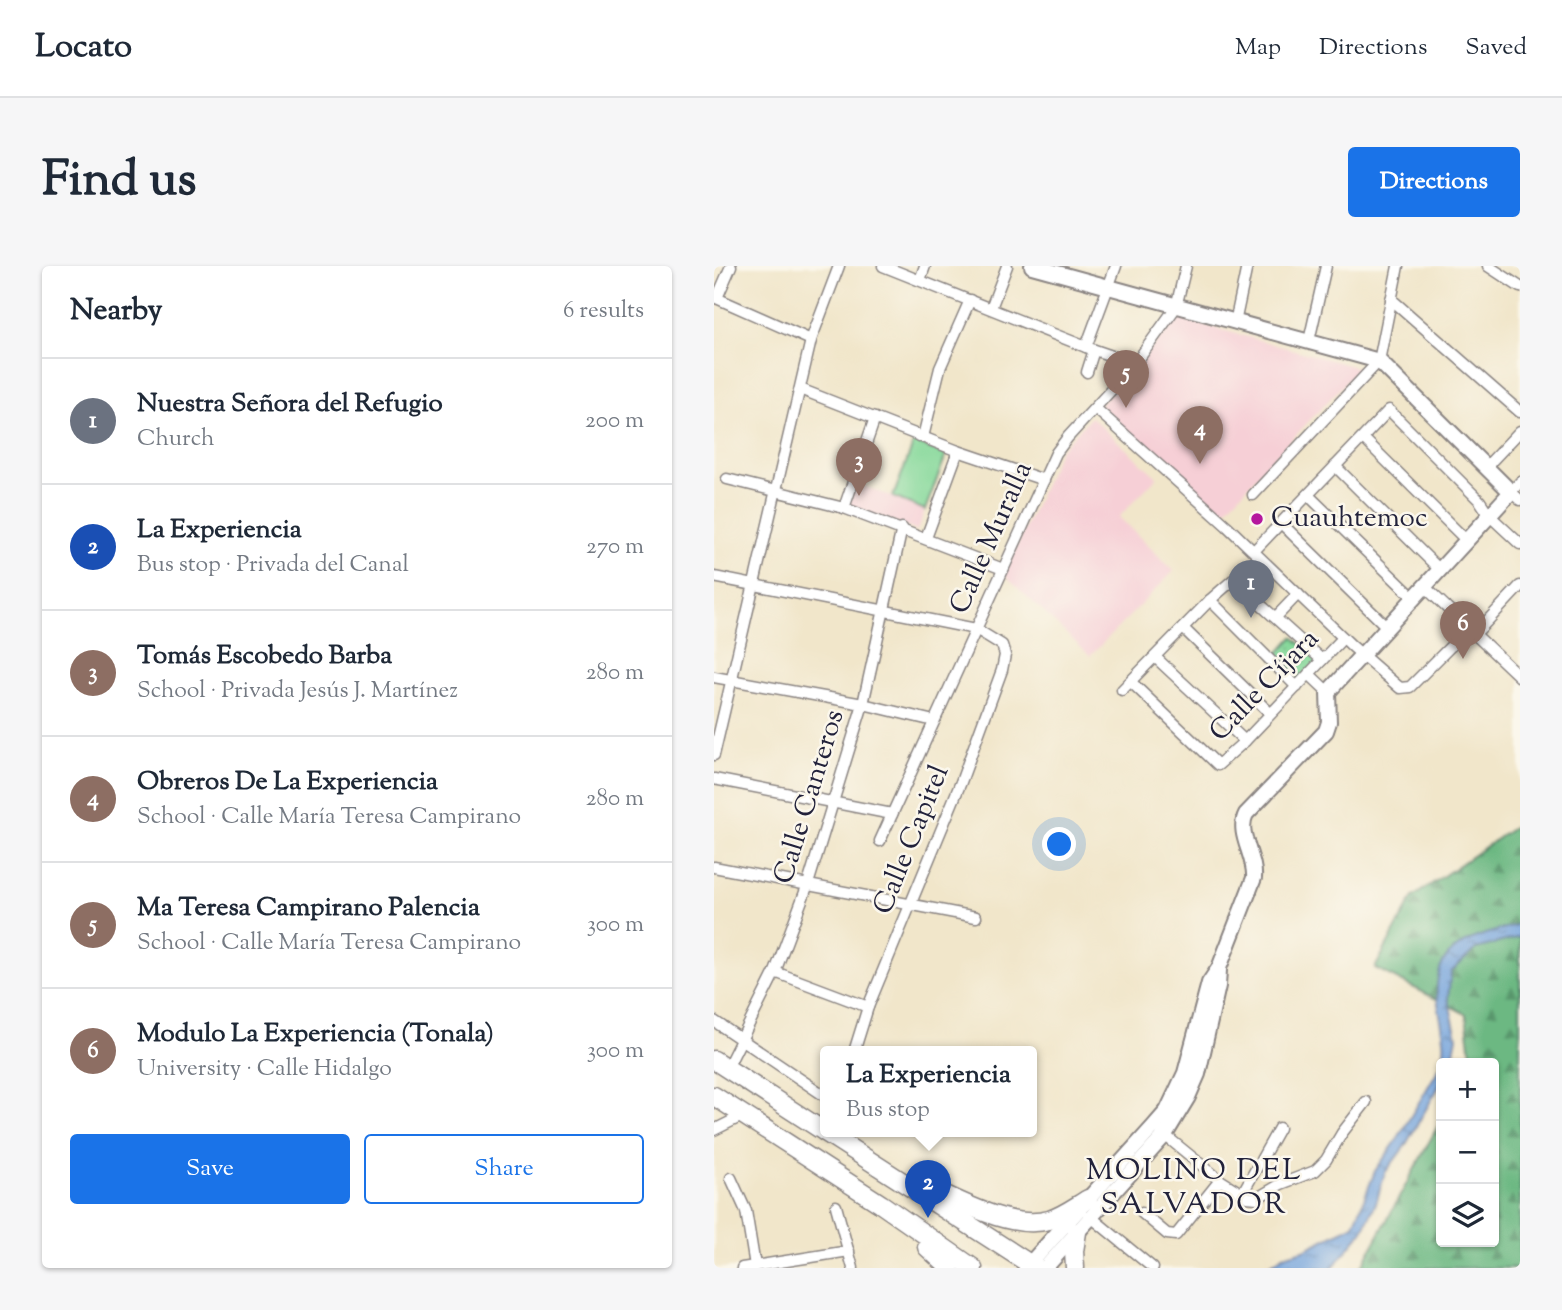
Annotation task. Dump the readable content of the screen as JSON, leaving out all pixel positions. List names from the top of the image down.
{
  "streets": {
    "street": [
      "Calle Muralla",
      "Calle Cíjara",
      "Calle Canteros",
      "Calle Capitel"
    ]
  },
  "crossings": [
    ["Calle Muralla", "Calle Capitel"]
  ],
  "districts": ["MOLINO DEL SALVADOR"],
  "places": ["Cuauhtemoc"],
  "page": {
    "header": "Locato",
    "nav": ["Map", "Directions", "Saved"],
    "title": "Find us",
    "buttons": [
      "Directions",
      ["Save", "Share"]
    ],
    "heading": ["Nearby", "6 results"],
    "pins": [
      "5",
      "4",
      "3",
      "1",
      "6",
      "2"
    ],
    "list": [
      {
        "mark": "1",
        "name": "Nuestra Señora del Refugio",
        "note": "Church",
        "value": "200 m"
      },
      {
        "mark": "2",
        "name": "La Experiencia",
        "note": "Bus stop · Privada del Canal",
        "value": "270 m"
      },
      {
        "mark": "3",
        "name": "Tomás Escobedo Barba",
        "note": "School · Privada Jesús J. Martínez",
        "value": "280 m"
      },
      {
        "mark": "4",
        "name": "Obreros De La Experiencia",
        "note": "School · Calle María Teresa Campirano",
        "value": "280 m"
      },
      {
        "mark": "5",
        "name": "Ma Teresa Campirano Palencia",
        "note": "School · Calle María Teresa Campirano",
        "value": "300 m"
      },
      {
        "mark": "6",
        "name": "Modulo La Experiencia (Tonala)",
        "note": "University · Calle Hidalgo",
        "value": "300 m"
      }
    ],
    "popup": ["La Experiencia", "Bus stop"],
    "map_buttons": ["+", "−"]
  }
}
